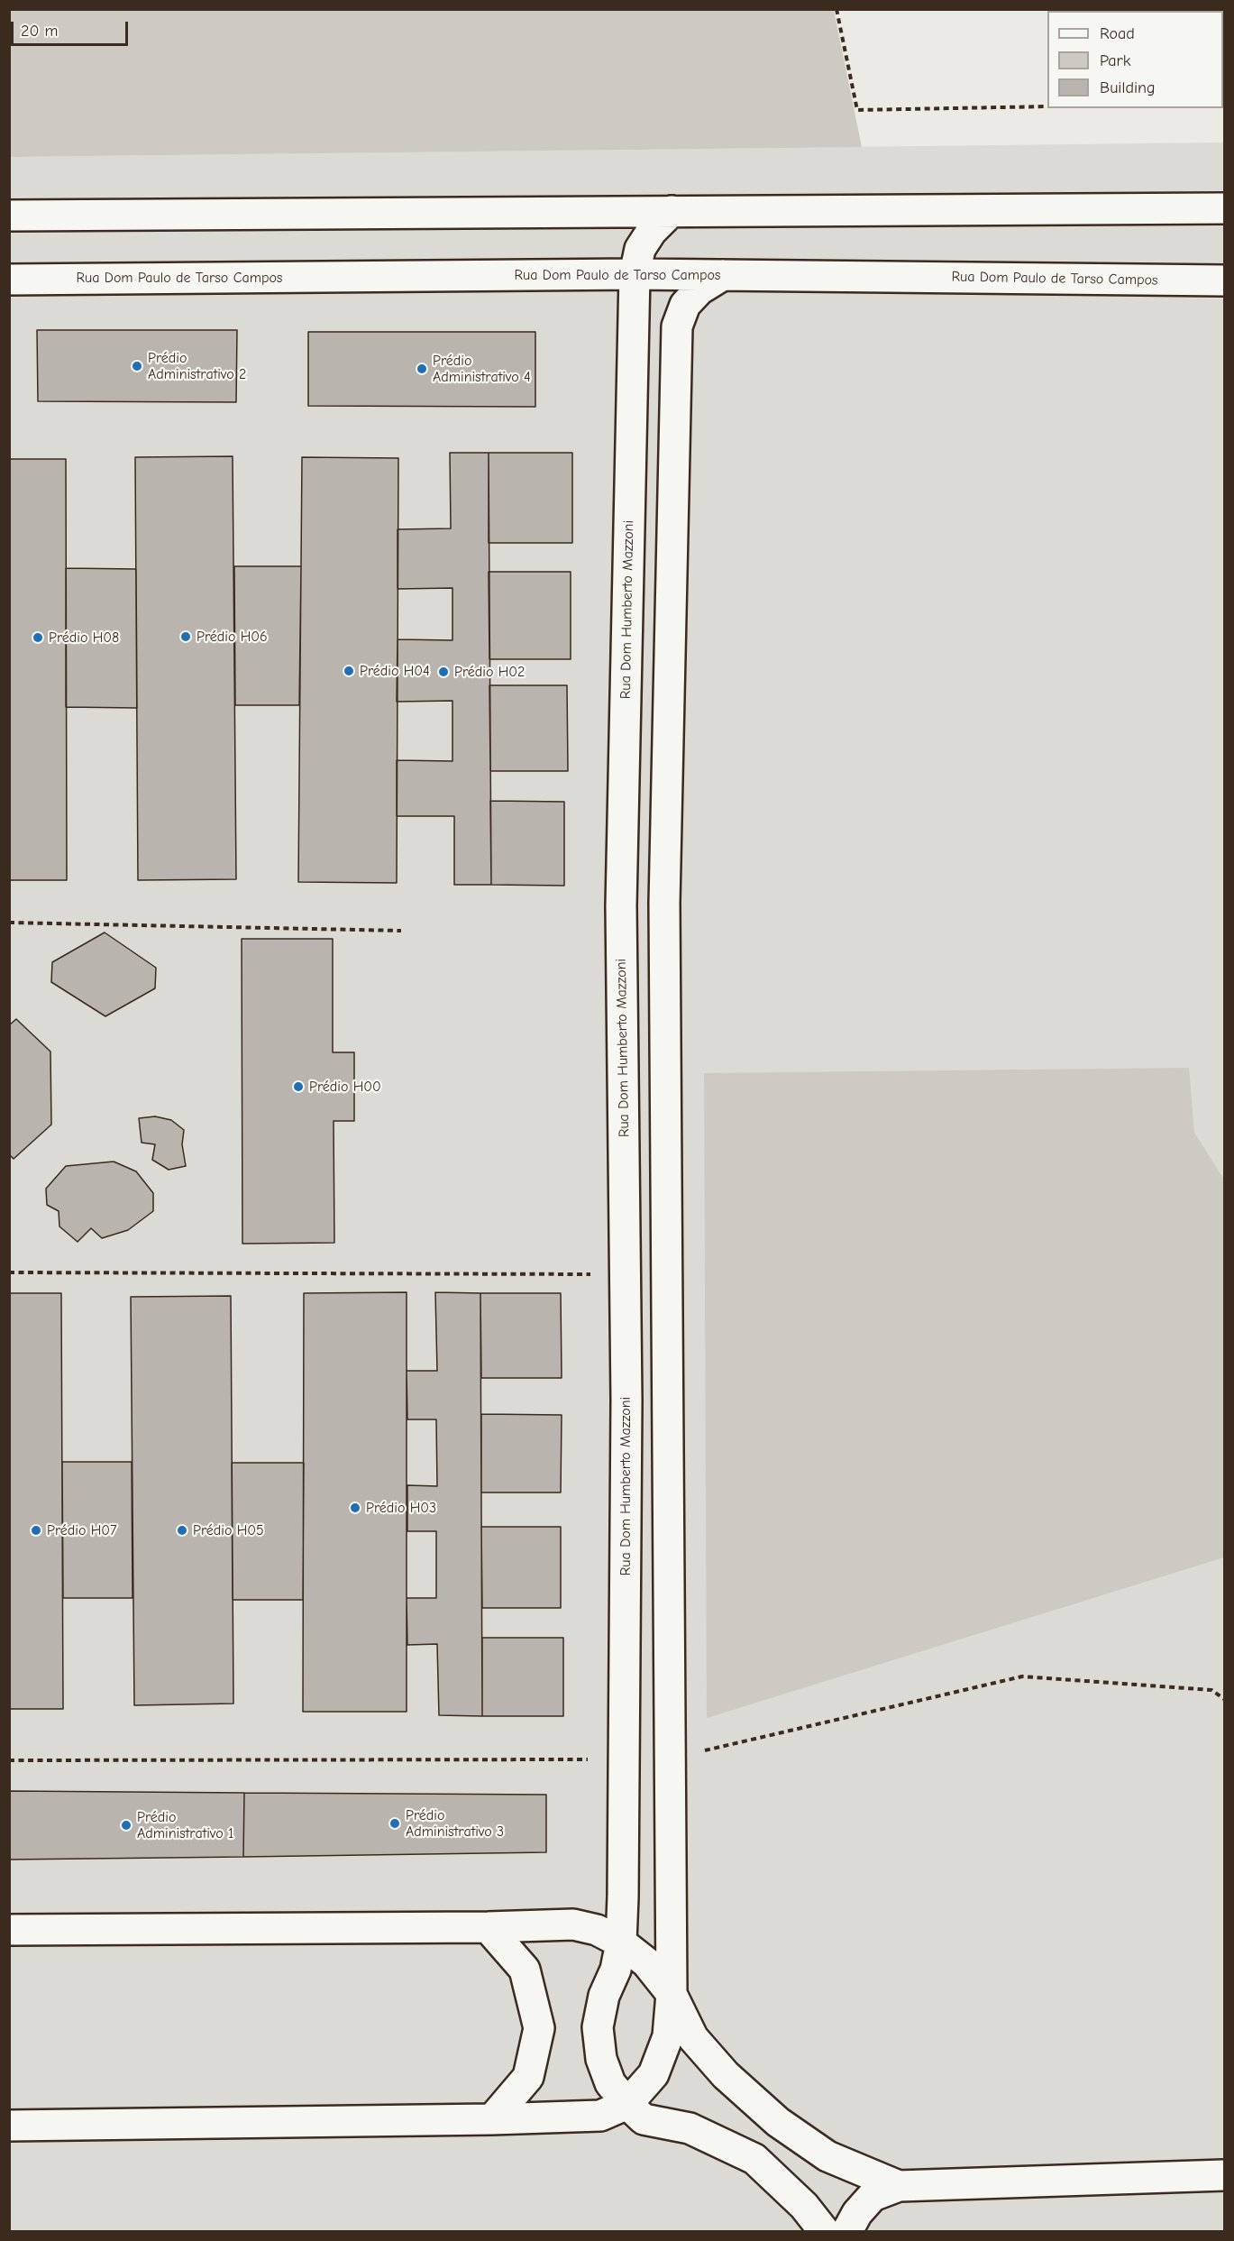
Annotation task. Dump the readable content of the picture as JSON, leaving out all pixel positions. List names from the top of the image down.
{
  "streets": {
    "street": ["Rua Dom Paulo de Tarso Campos", "Rua Dom Humberto Mazzoni"]
  },
  "crossings": [
    ["Rua Dom Paulo de Tarso Campos", "Rua Dom Humberto Mazzoni"]
  ],
  "places": [
    "Prédio Administrativo 2",
    "Prédio Administrativo 4",
    "Prédio H06",
    "Prédio H08",
    "Prédio H04",
    "Prédio H02",
    "Prédio H00",
    "Prédio H03",
    "Prédio H07",
    "Prédio H05",
    "Prédio Administrativo 3",
    "Prédio Administrativo 1"
  ],
  "legend": ["Road", "Park", "Building"],
  "scale_bar": "20 m"
}
